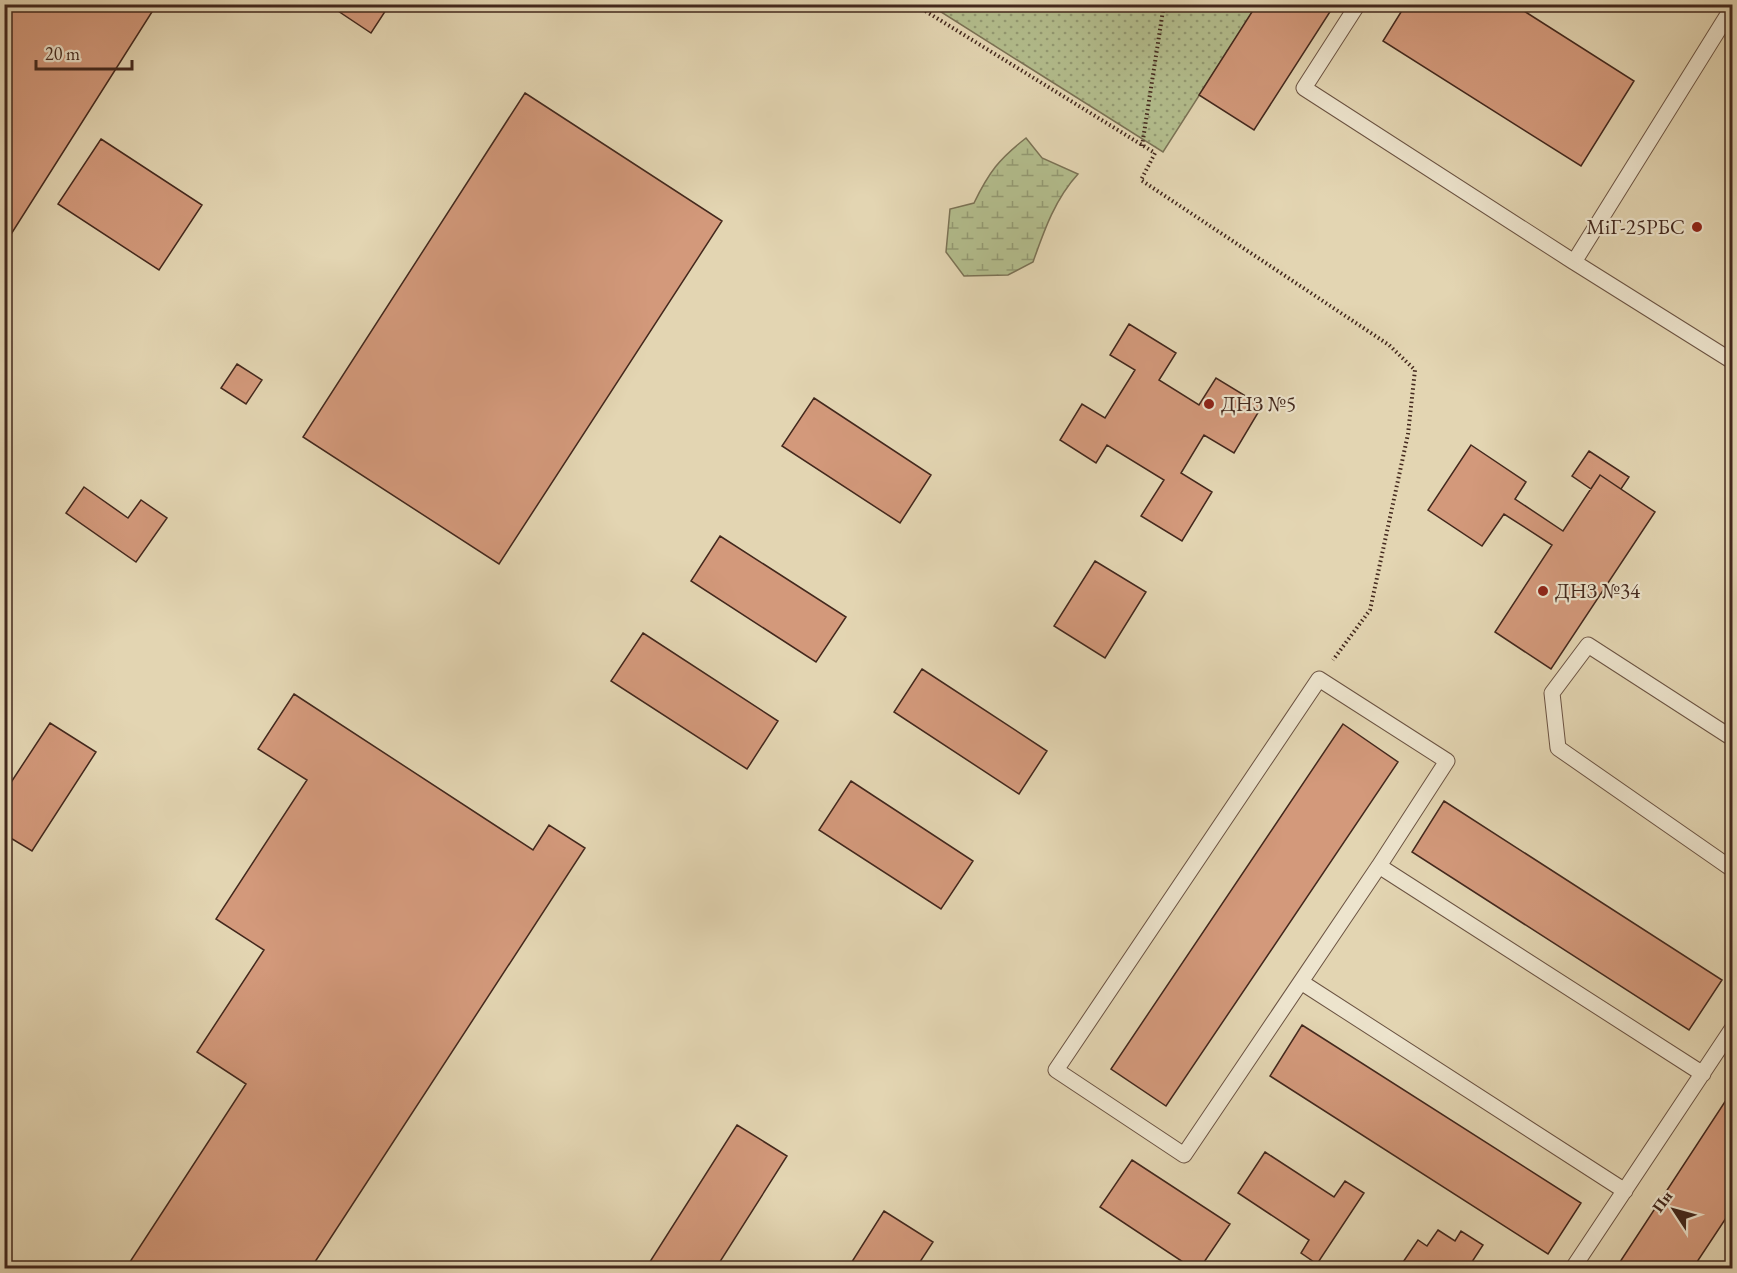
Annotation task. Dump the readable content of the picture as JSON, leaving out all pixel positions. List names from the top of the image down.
{
  "places": ["МіГ-25РБС", "ДНЗ №5", "ДНЗ №34"],
  "scale_bar": "20 m",
  "north": "top left"
}
